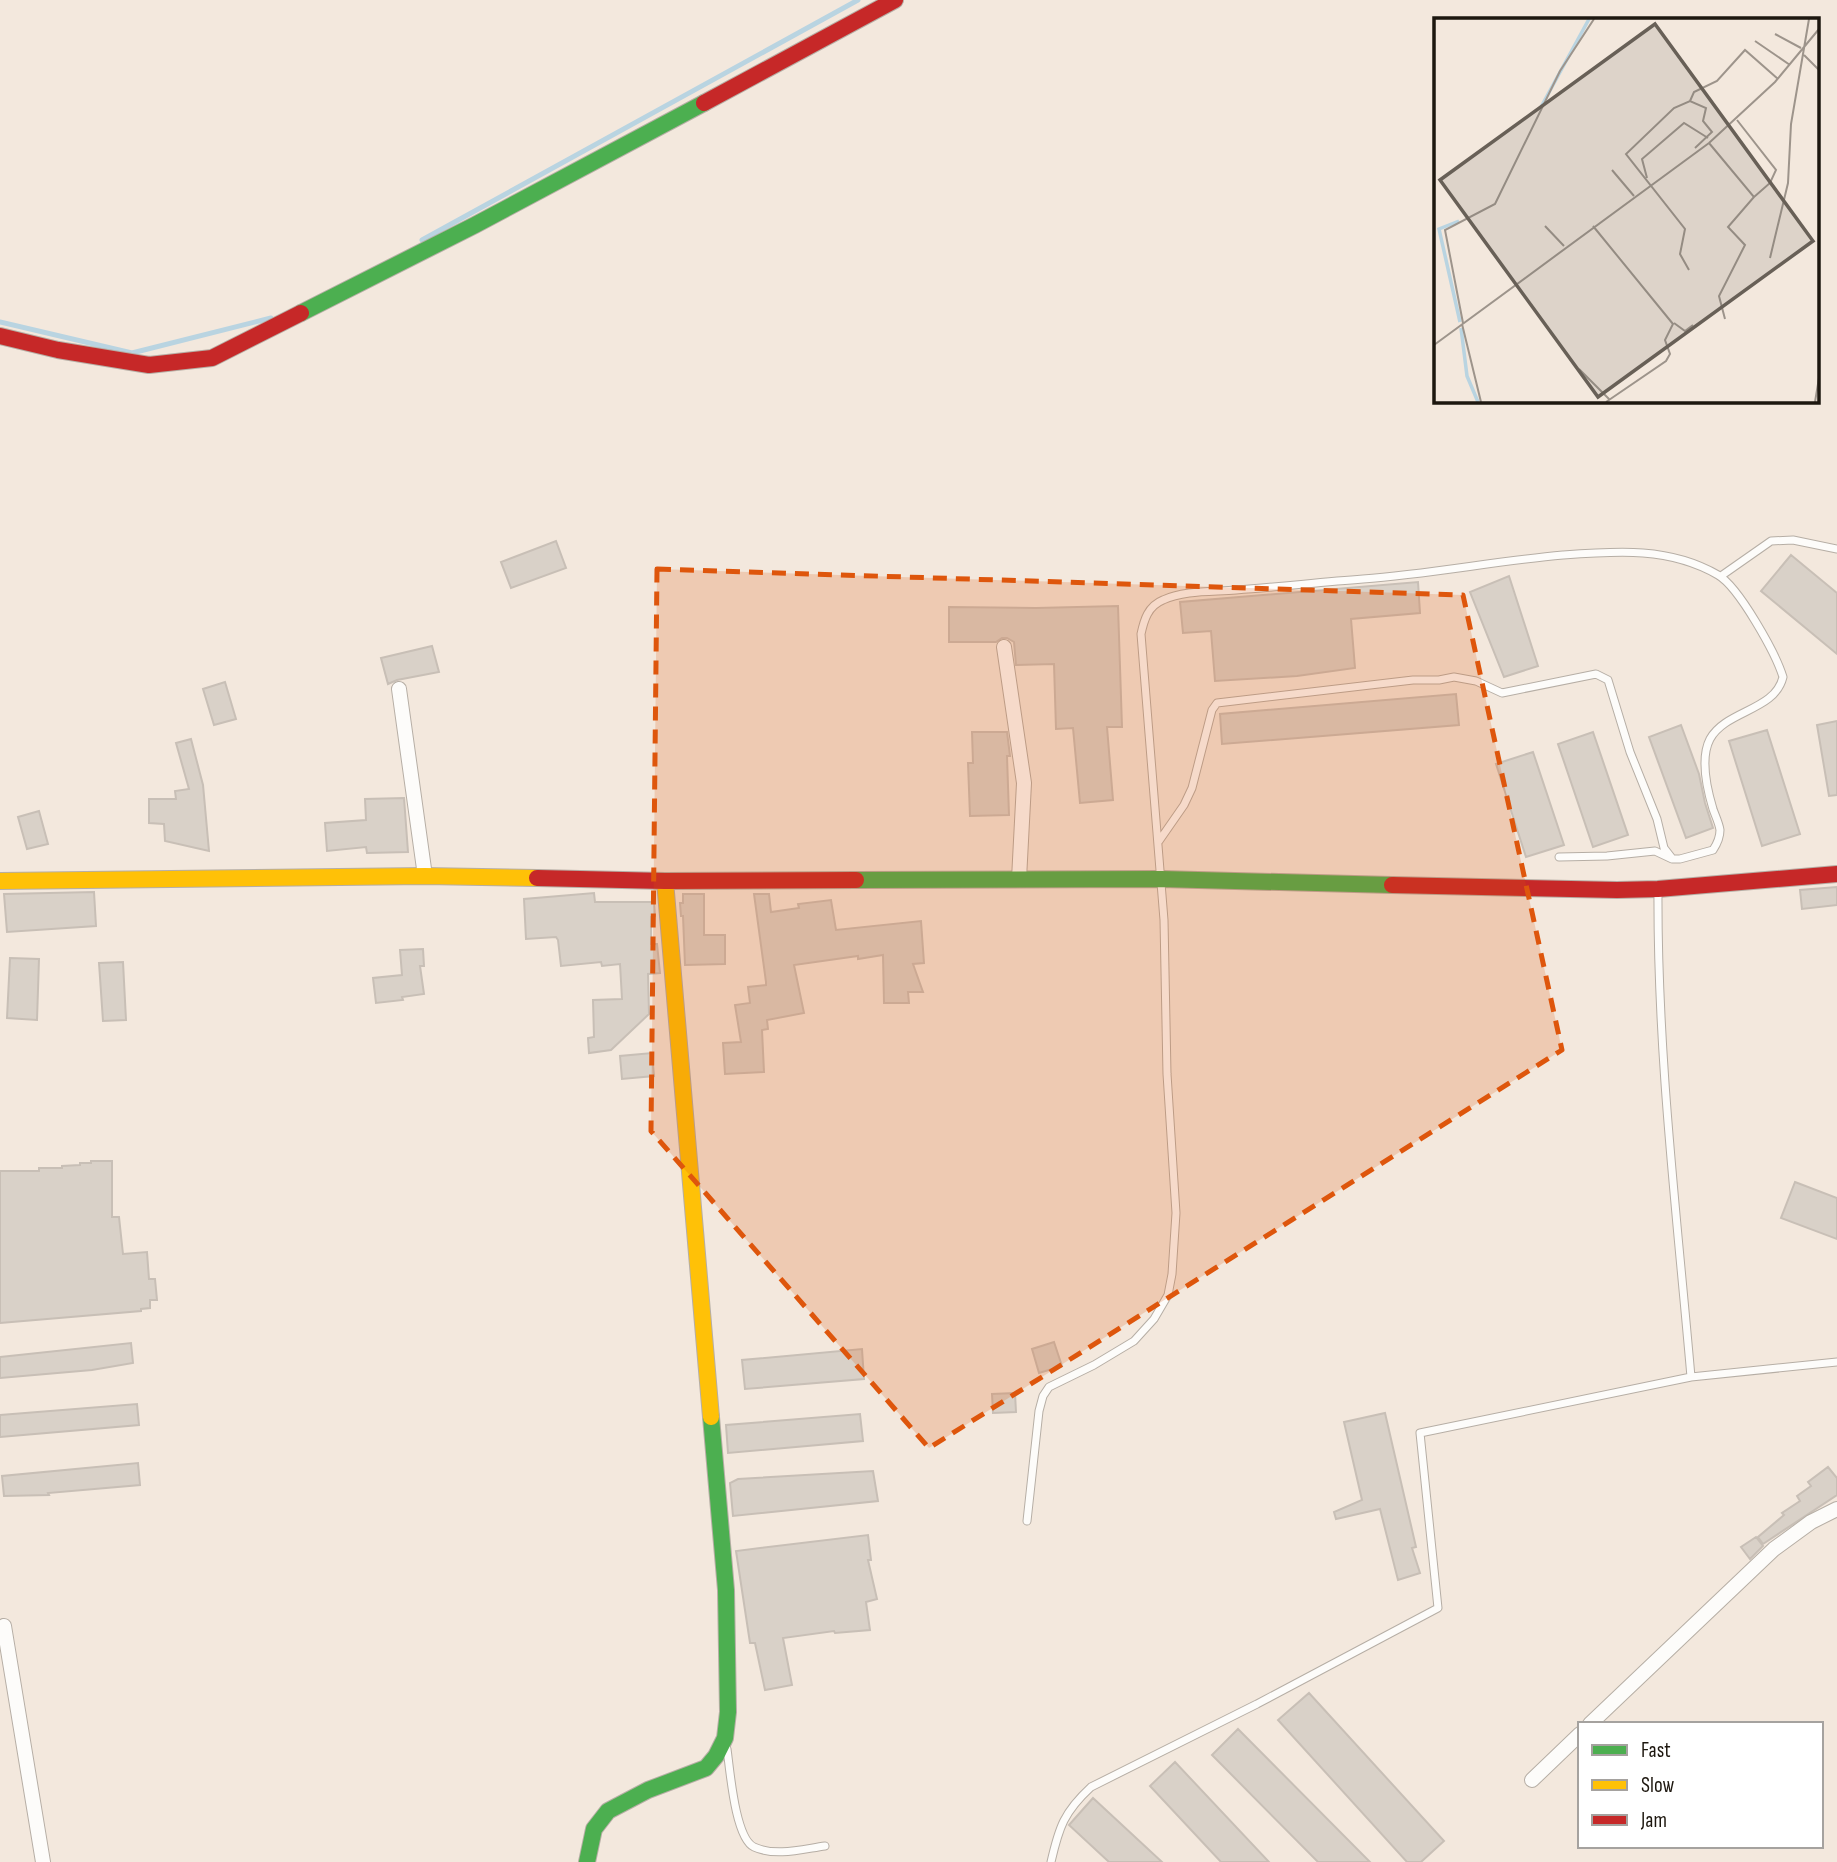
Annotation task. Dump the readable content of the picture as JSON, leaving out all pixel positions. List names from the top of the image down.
{
  "legend": ["Fast", "Slow", "Jam"]
}
